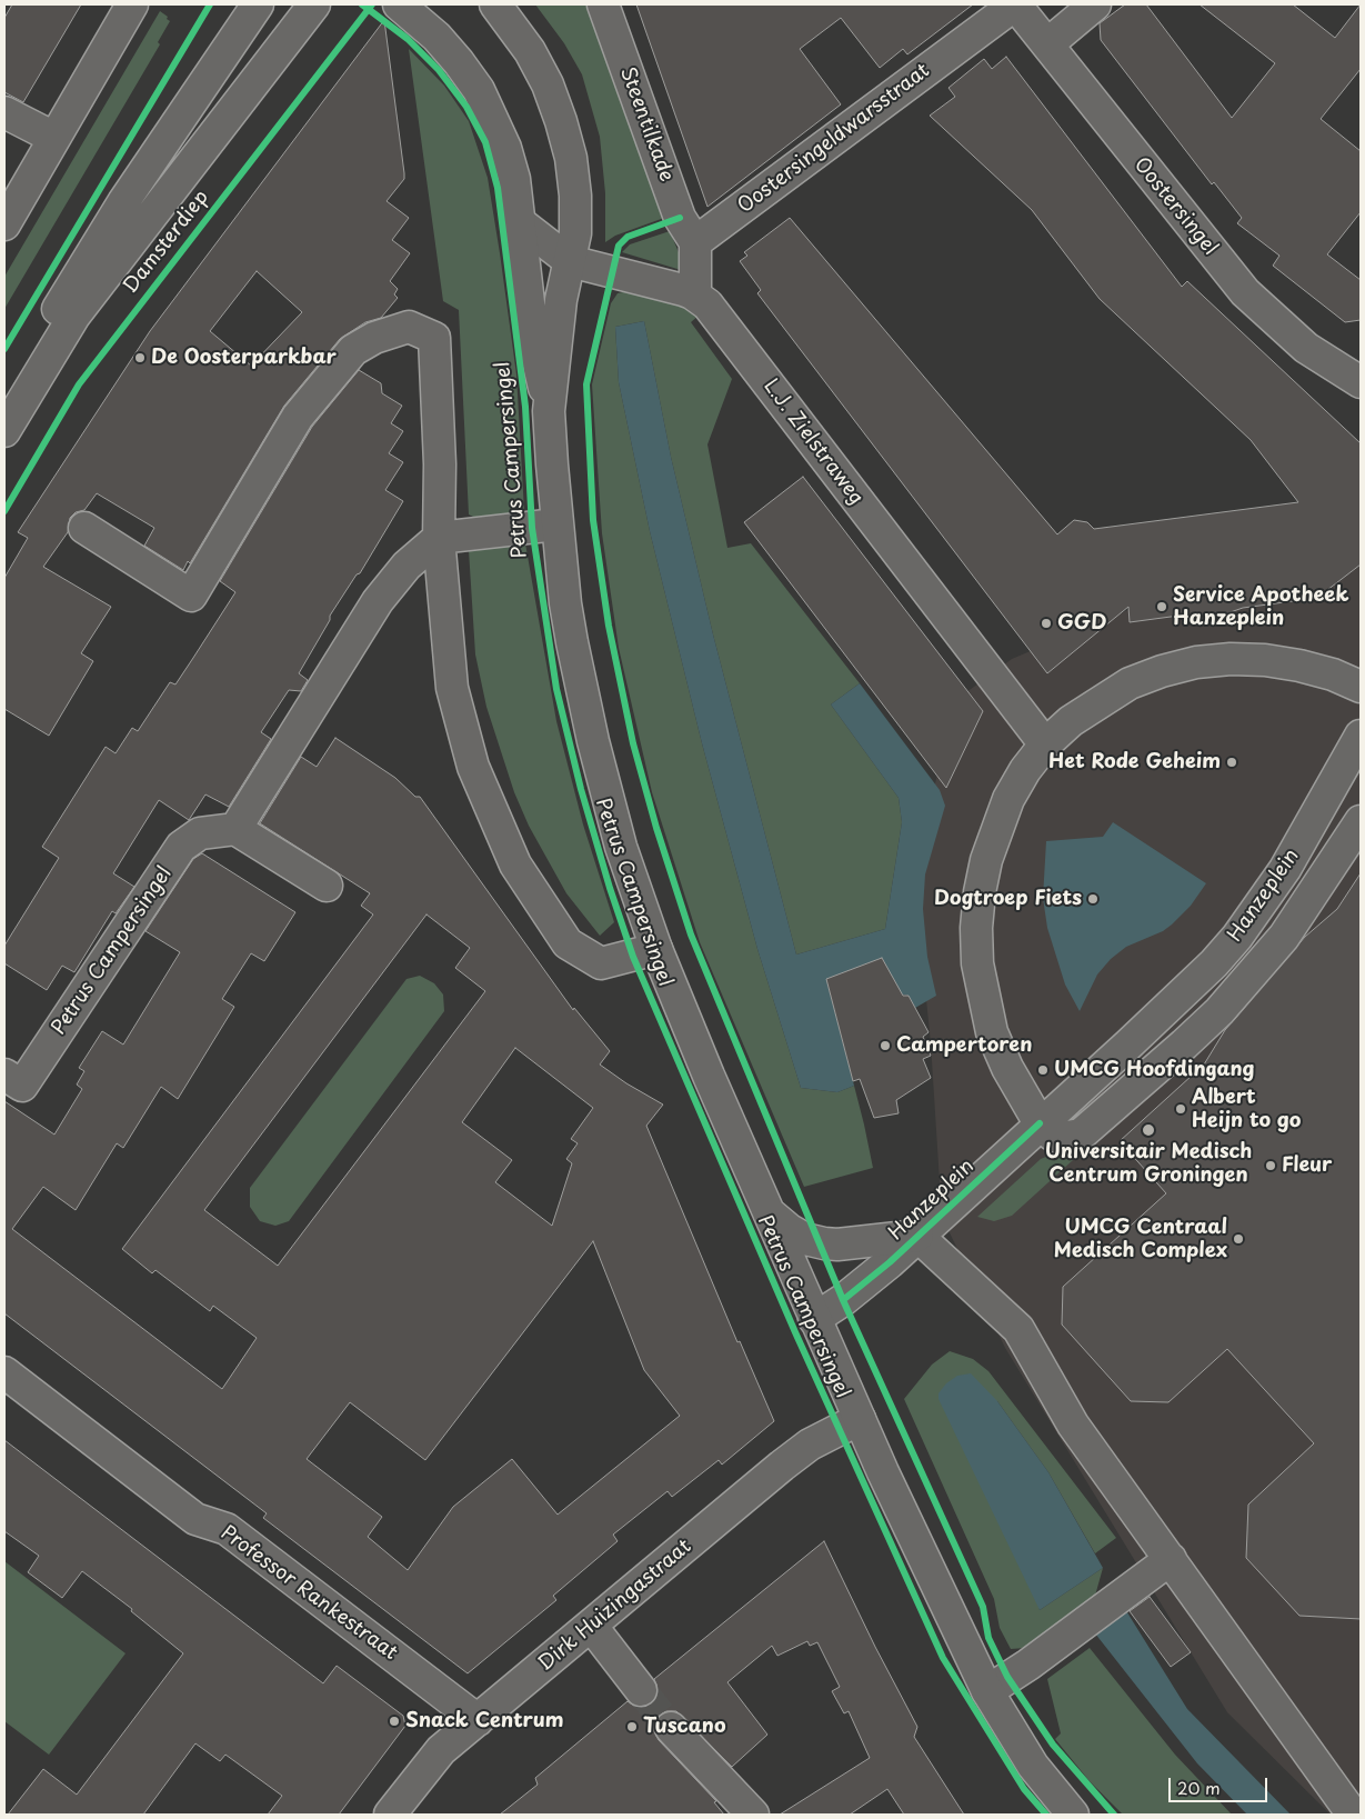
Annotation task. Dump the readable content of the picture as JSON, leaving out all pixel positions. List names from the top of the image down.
{
  "streets": {
    "street": [
      "Steentilkade",
      "Oostersingeldwarsstraat",
      "Oostersingel",
      "Damsterdiep",
      "L.J. Zielstraweg",
      "Petrus Campersingel",
      "Hanzeplein",
      "Professor Rankestraat",
      "Dirk Huizingastraat"
    ]
  },
  "crossings": [
    ["Steentilkade", "Oostersingeldwarsstraat"],
    ["Oostersingeldwarsstraat", "Oostersingel"],
    ["L.J. Zielstraweg", "Petrus Campersingel"],
    ["L.J. Zielstraweg", "Hanzeplein"],
    ["Petrus Campersingel", "Hanzeplein"],
    ["Petrus Campersingel", "Dirk Huizingastraat"],
    ["Professor Rankestraat", "Dirk Huizingastraat"]
  ],
  "places": [
    "De Oosterparkbar",
    "Service Apotheek Hanzeplein",
    "GGD",
    "Het Rode Geheim",
    "Dogtroep Fiets",
    "Campertoren",
    "UMCG Hoofdingang",
    "Albert Heijn to go",
    "Universitair Medisch Centrum Groningen",
    "Fleur",
    "UMCG Centraal Medisch Complex",
    "Snack Centrum",
    "Tuscano"
  ],
  "scale_bar": "20 m"
}
